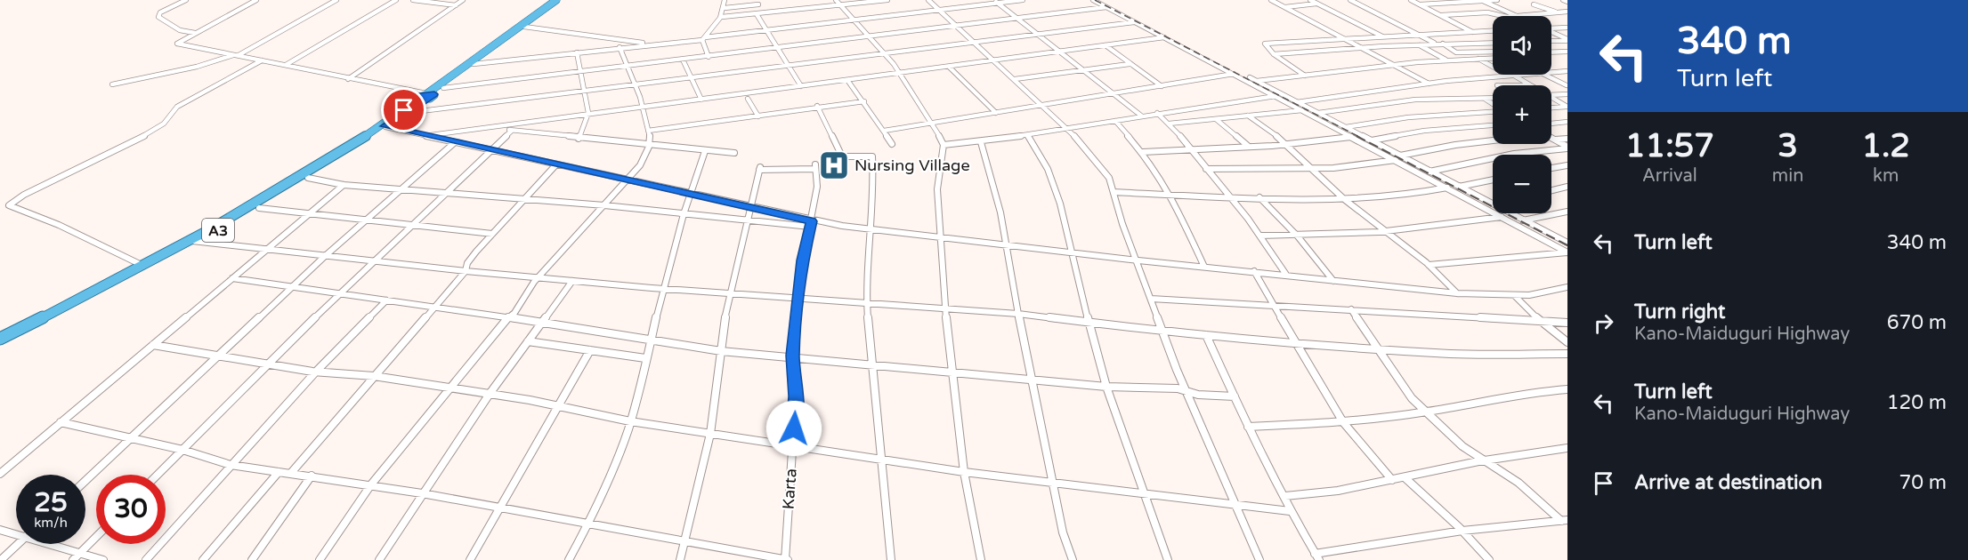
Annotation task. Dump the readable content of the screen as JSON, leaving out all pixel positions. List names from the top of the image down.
{
  "streets": {
    "highway": ["A3"],
    "street": ["Karta"]
  },
  "places": {
    "hospital": ["Nursing Village"]
  },
  "page": {
    "turn": ["340 m", "Turn left"],
    "map_buttons": ["+", "−"],
    "eta": [
      "11:57",
      "Arrival",
      "3",
      "min",
      "1.2",
      "km"
    ],
    "list": [
      {
        "name": "Turn left",
        "value": "340 m"
      },
      {
        "name": "Turn right",
        "note": "Kano-Maiduguri Highway",
        "value": "670 m"
      },
      {
        "name": "Turn left",
        "note": "Kano-Maiduguri Highway",
        "value": "120 m"
      },
      {
        "name": "Arrive at destination",
        "value": "70 m"
      }
    ],
    "speed": "25 km/h",
    "limit": "30"
  }
}
